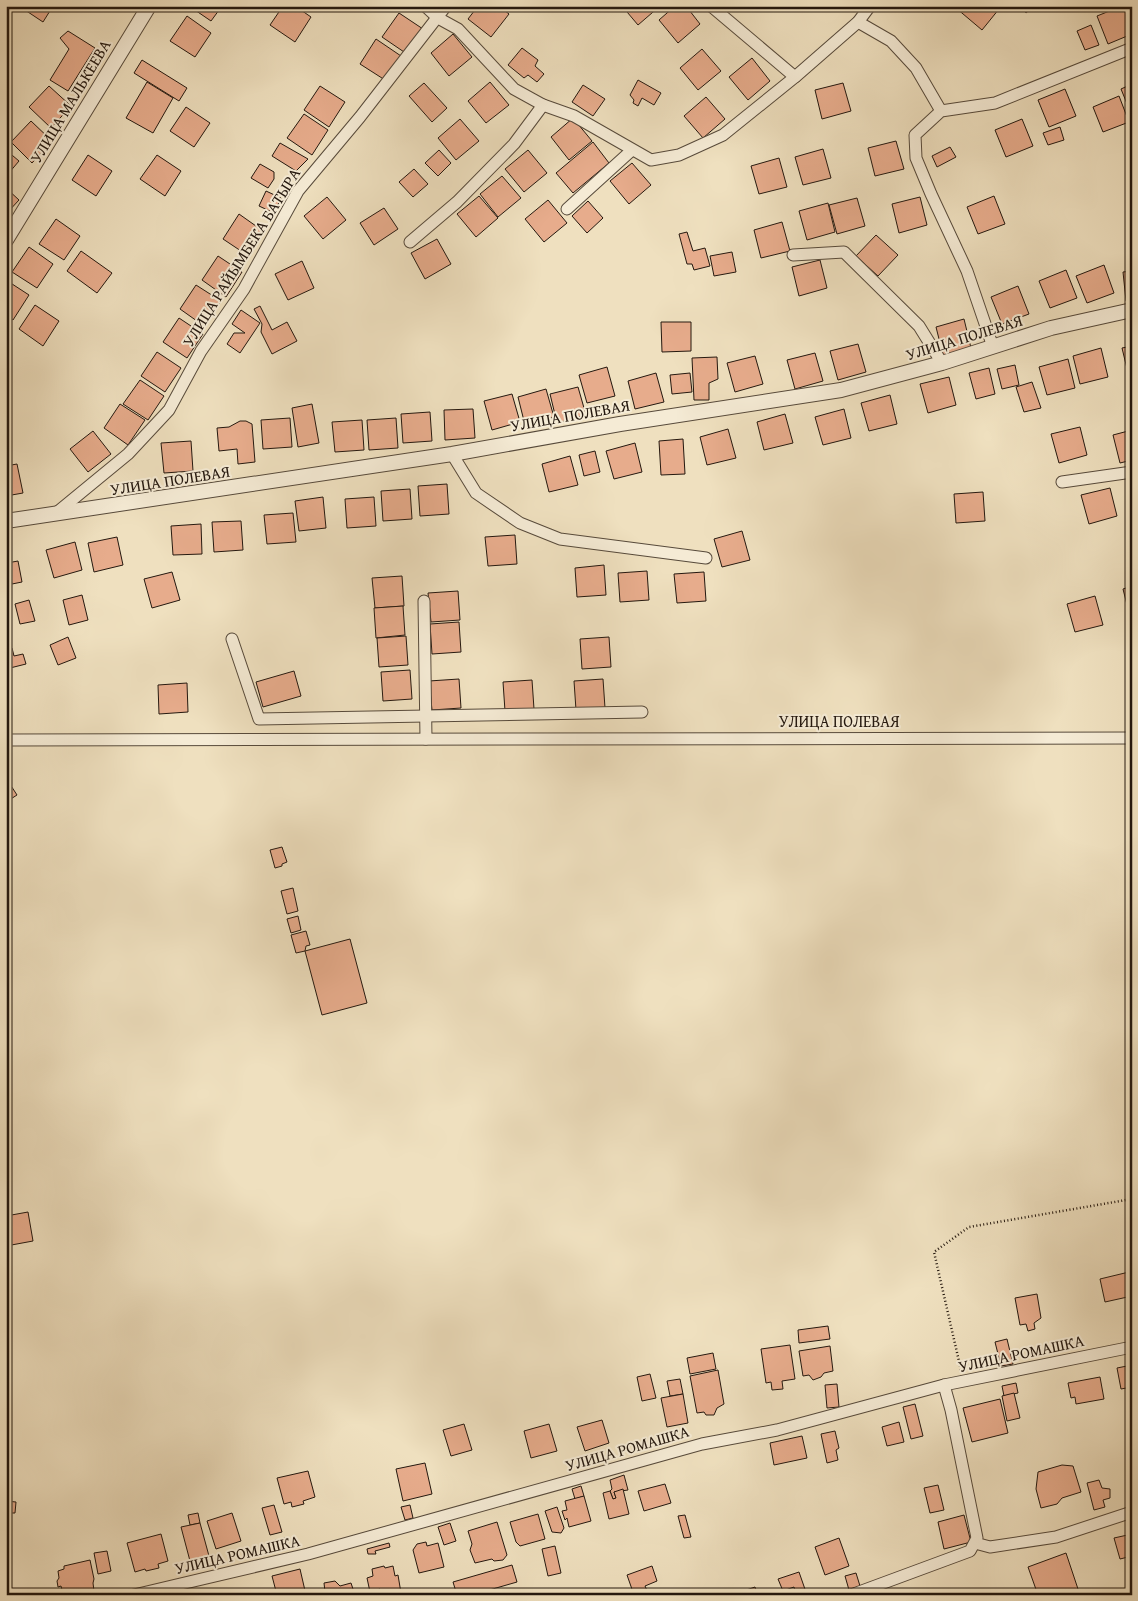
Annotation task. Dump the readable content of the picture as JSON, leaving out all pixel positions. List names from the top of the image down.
{
  "streets": {
    "street": [
      "УЛИЦА МАЛЬКЕЕВА",
      "УЛИЦА РАЙЫМБЕКА БАТЫРА",
      "УЛИЦА ПОЛЕВАЯ",
      "УЛИЦА РОМАШКА"
    ]
  },
  "crossings": [
    ["УЛИЦА РАЙЫМБЕКА БАТЫРА", "УЛИЦА ПОЛЕВАЯ"]
  ]
}
